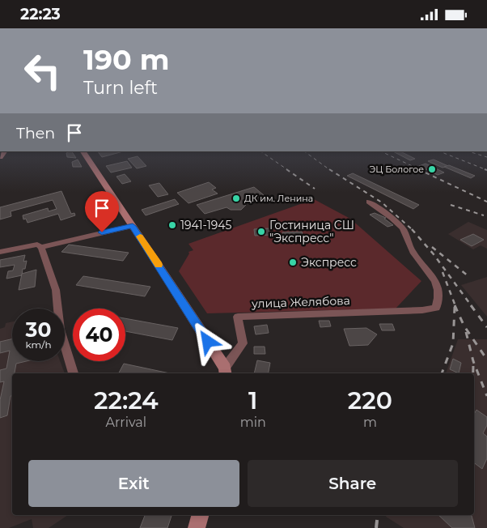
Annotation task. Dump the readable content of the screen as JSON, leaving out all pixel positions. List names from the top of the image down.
{
  "streets": {
    "street": ["улица Желябова"]
  },
  "places": [
    "ЭЦ Бологое",
    "ДК им. Ленина",
    "1941-1945",
    "Гостиница СШ \"Экспресс\"",
    "Экспресс"
  ],
  "page": {
    "status": "22:23",
    "turn": ["190 m", "Turn left"],
    "then": "Then",
    "speed": "30 km/h",
    "limit": "40",
    "eta": [
      "22:24",
      "Arrival",
      "1",
      "min",
      "220",
      "m"
    ],
    "buttons": ["Exit", "Share"]
  }
}
